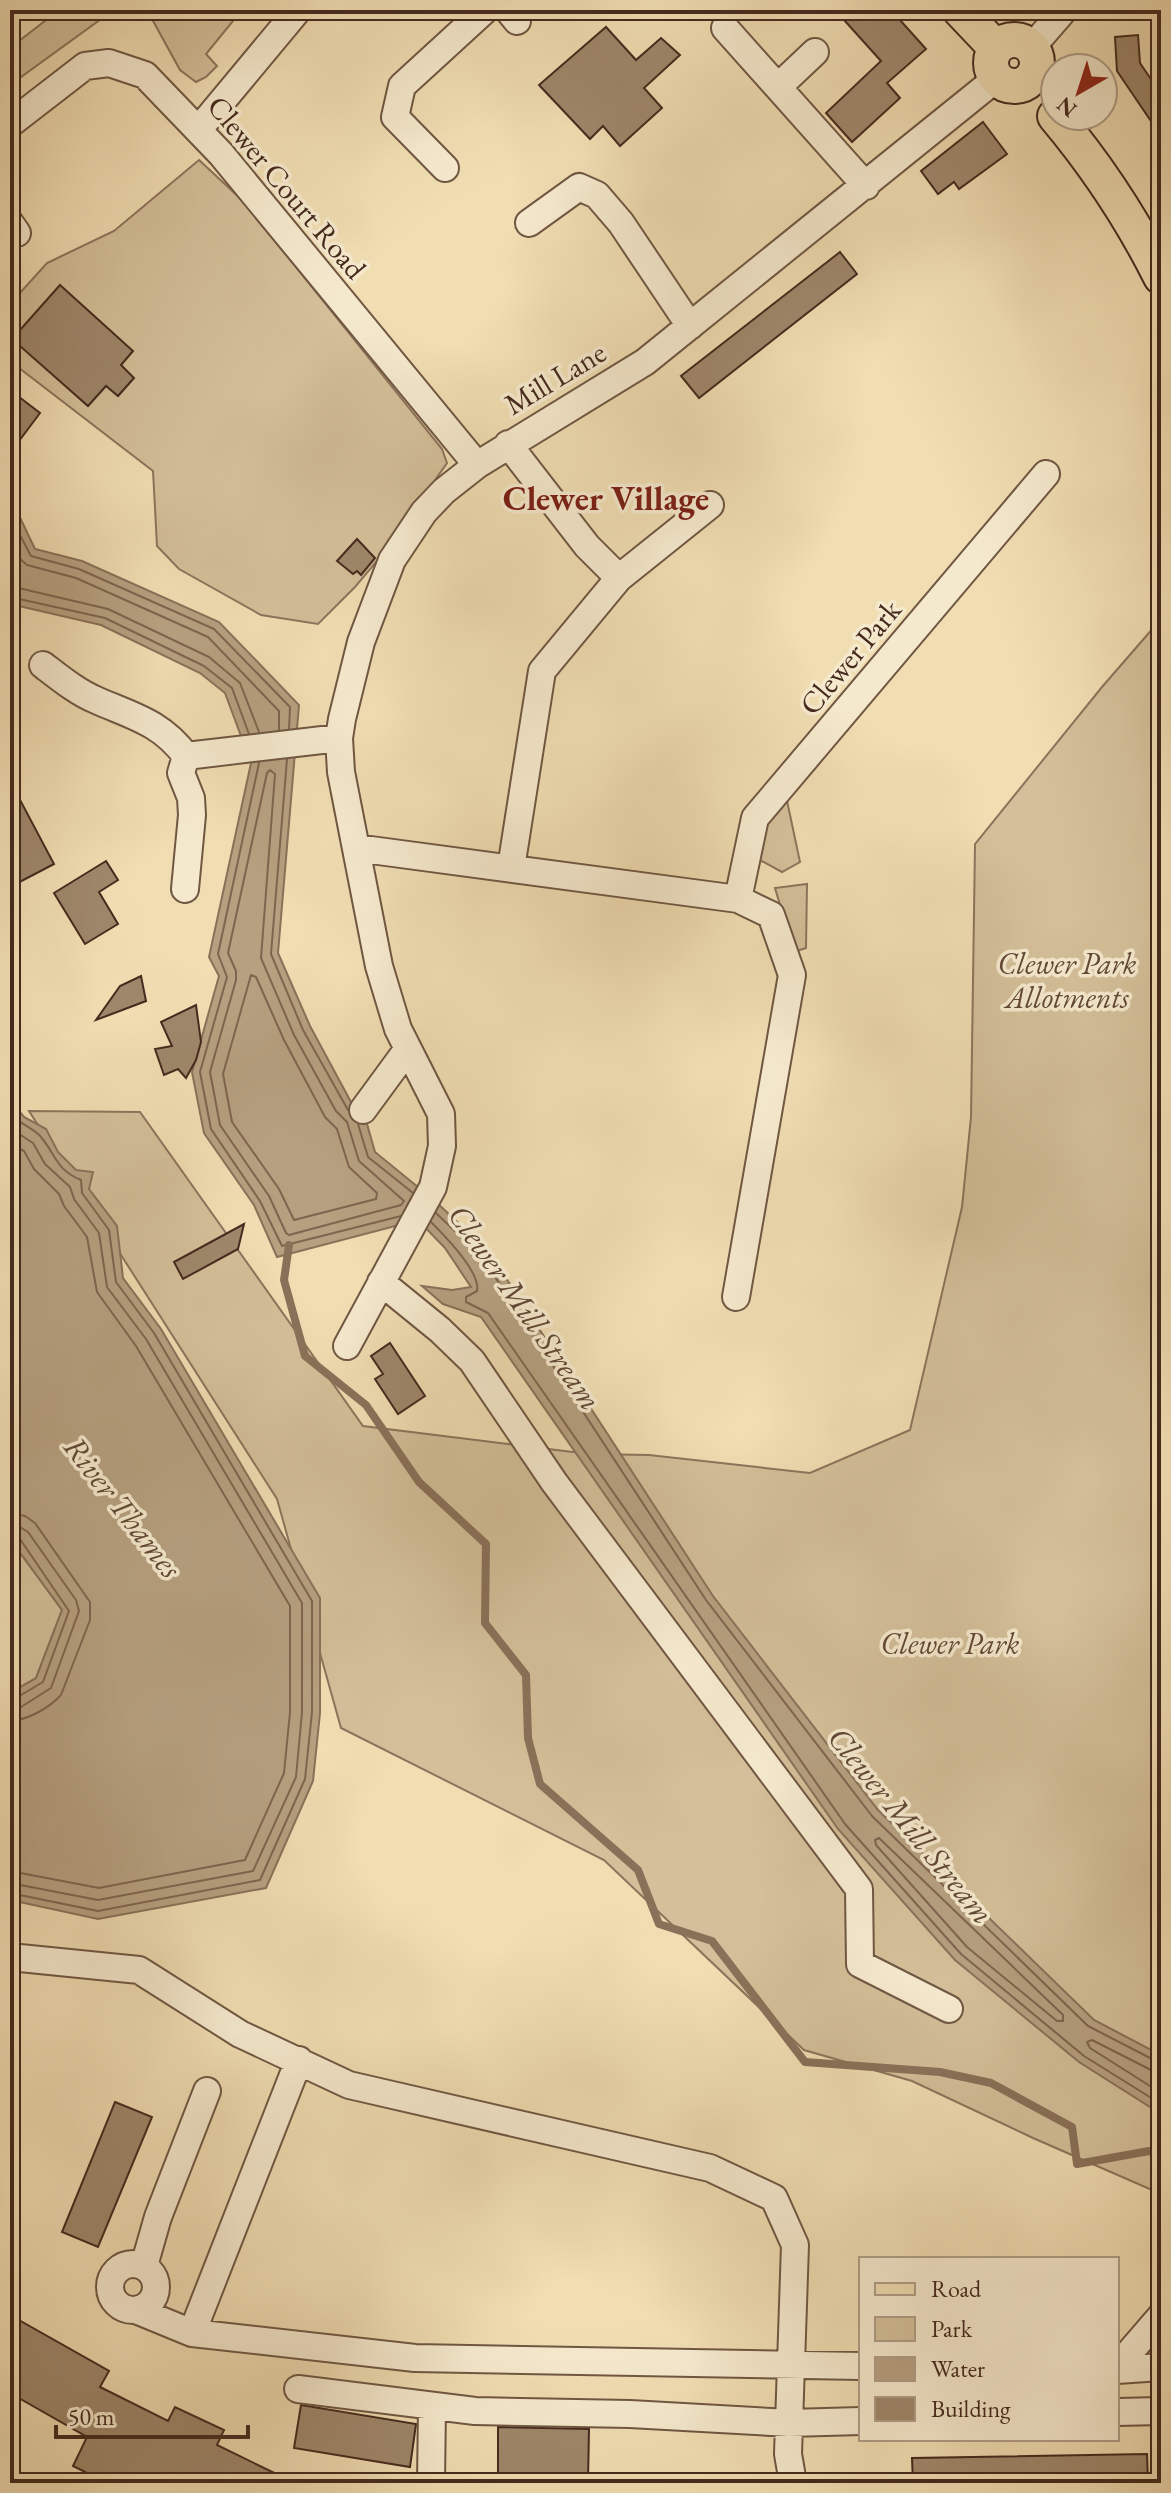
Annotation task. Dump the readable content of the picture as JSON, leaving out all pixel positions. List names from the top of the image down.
{
  "streets": {
    "street": ["Clewer Court Road", "Mill Lane", "Clewer Park"]
  },
  "crossings": [
    ["Clewer Court Road", "Mill Lane"]
  ],
  "districts": ["Clewer Village"],
  "water": ["Clewer Mill Stream", "River Thames"],
  "parks": ["Clewer Park Allotments", "Clewer Park"],
  "legend": [
    "Road",
    "Park",
    "Water",
    "Building"
  ],
  "scale_bar": "50 m",
  "north": "bottom left"
}
